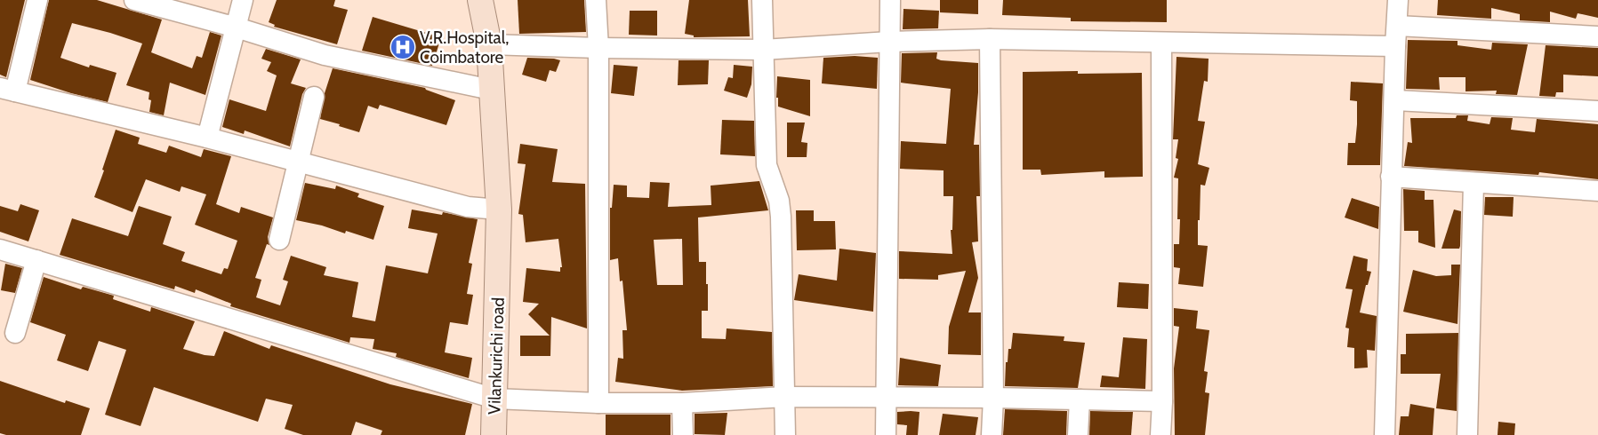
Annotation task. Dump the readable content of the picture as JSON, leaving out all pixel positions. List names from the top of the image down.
{
  "streets": {
    "main road": ["Vilankurichi road"]
  },
  "places": {
    "hospital": ["V.R.Hospital, Coimbatore"]
  }
}
